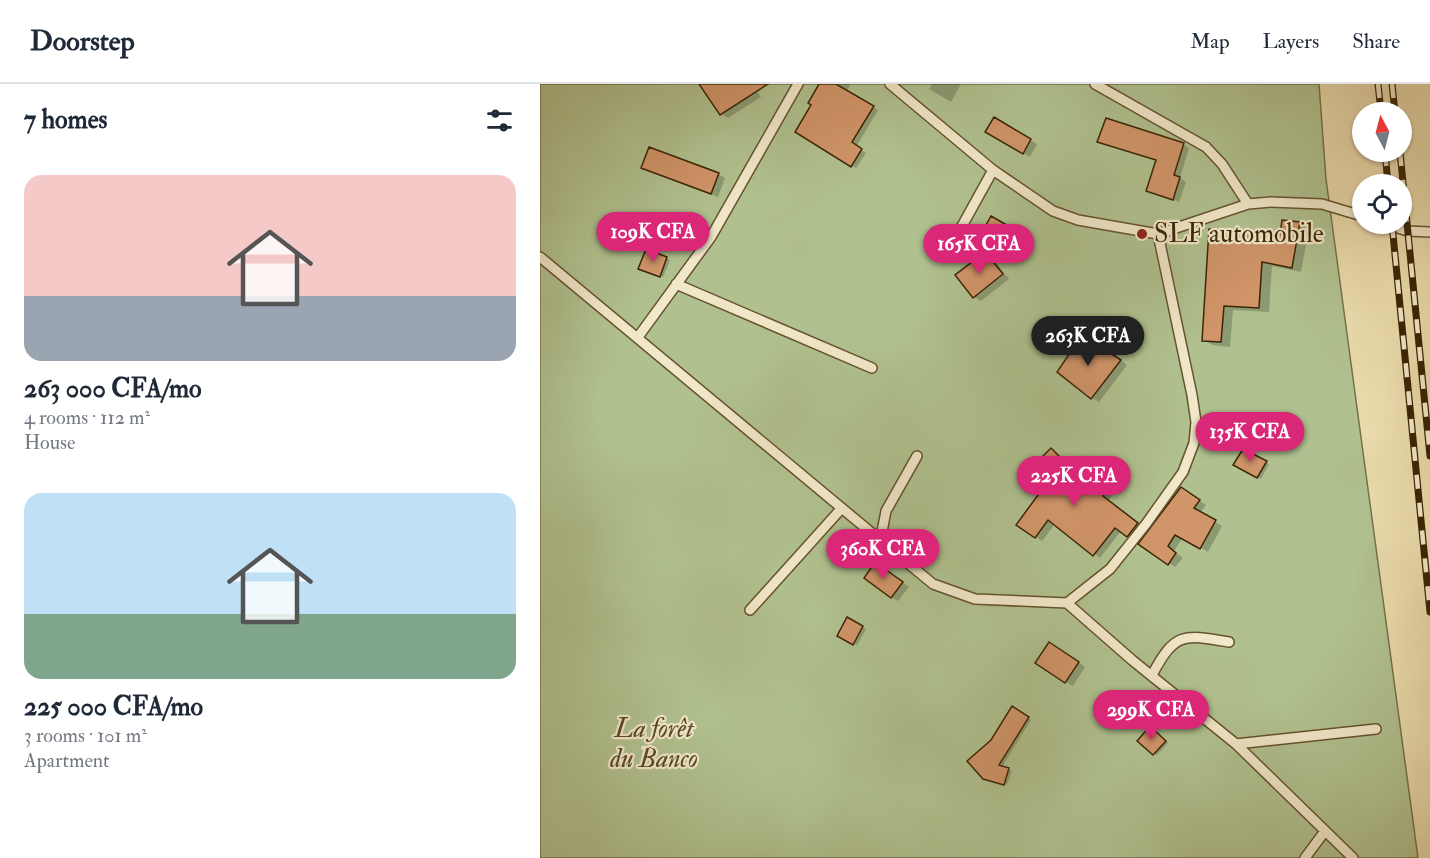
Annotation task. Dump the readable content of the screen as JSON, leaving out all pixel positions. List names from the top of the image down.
{
  "parks": ["La forêt du Banco"],
  "places": ["SLF automobile"],
  "north": "top",
  "page": {
    "header": "Doorstep",
    "nav": ["Map", "Layers", "Share"],
    "heading": "7 homes",
    "list": [
      {
        "name": "263 000 CFA/mo",
        "note": "4 rooms · 112 m² · House"
      },
      {
        "name": "225 000 CFA/mo",
        "note": "3 rooms · 101 m² · Apartment"
      }
    ],
    "price": [
      "109K CFA",
      "165K CFA",
      "263K CFA",
      "135K CFA",
      "225K CFA",
      "360K CFA",
      "299K CFA"
    ]
  }
}
